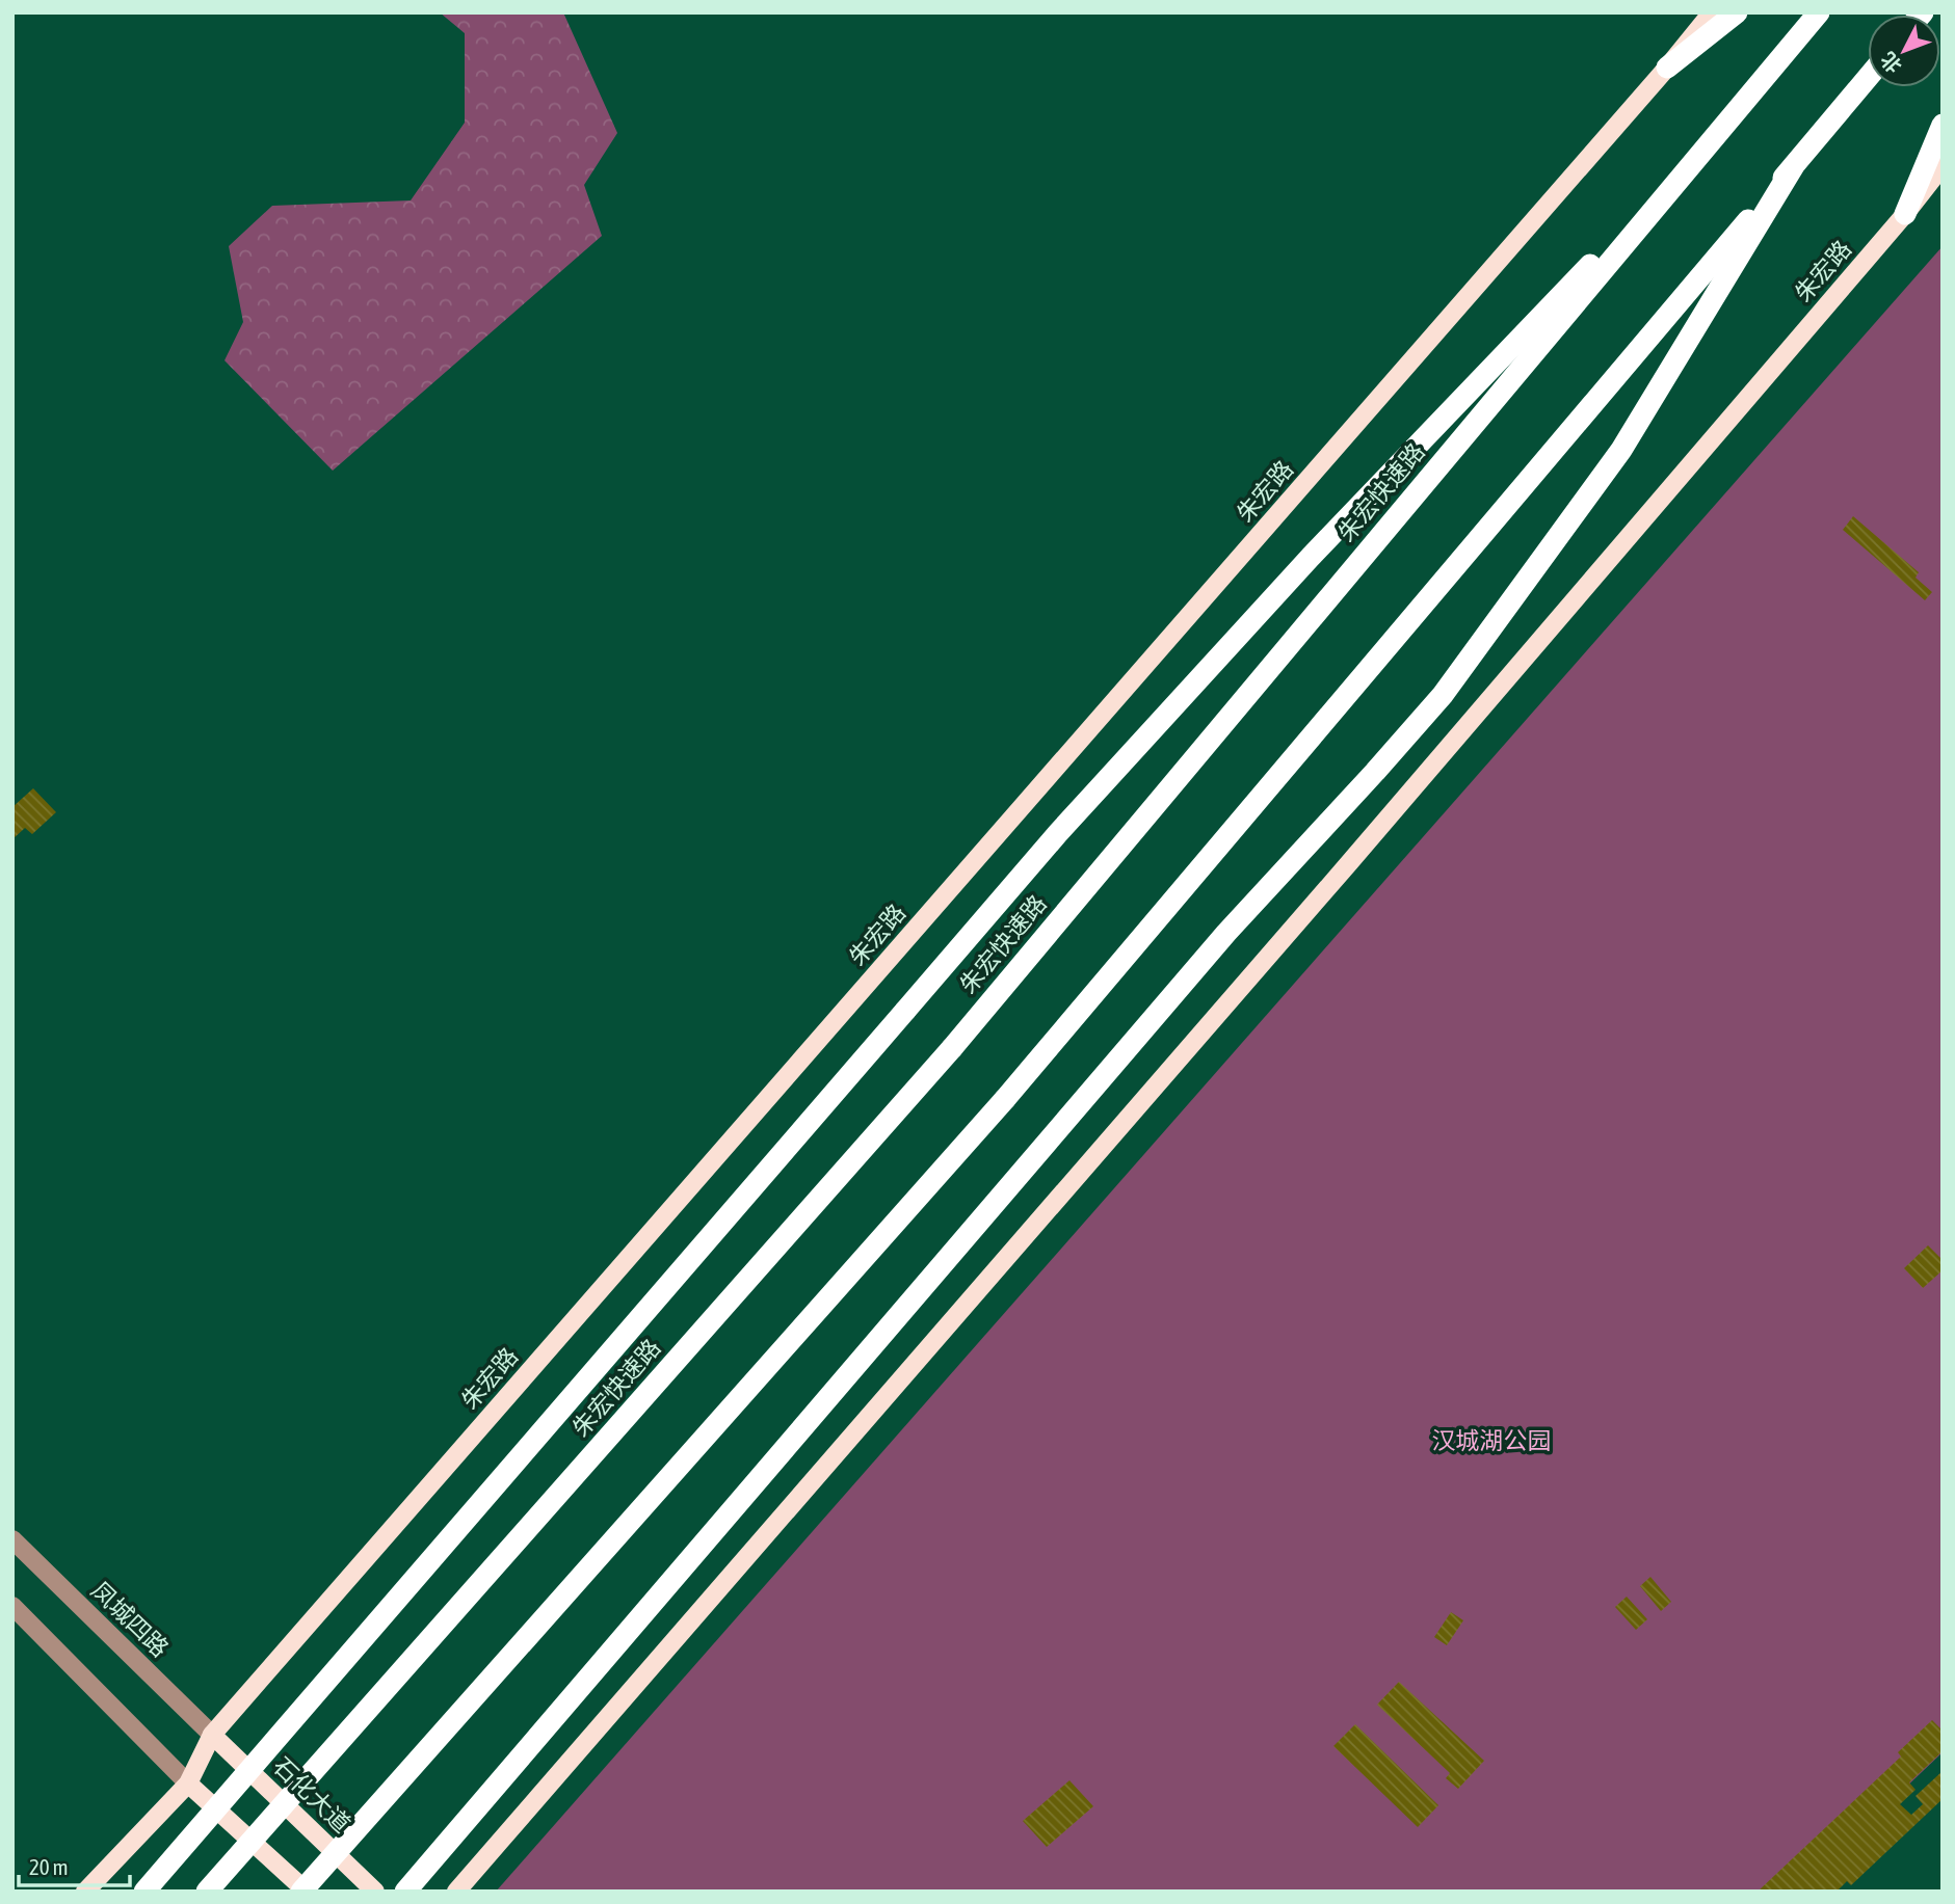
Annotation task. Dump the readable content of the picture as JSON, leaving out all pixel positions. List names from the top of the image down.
{
  "streets": {
    "highway": ["朱宏快速路"],
    "main road": ["朱宏路", "石化大道"],
    "street": ["凤城四路"]
  },
  "crossings": [
    ["朱宏路", "凤城四路"],
    ["朱宏路", "石化大道"],
    ["凤城四路", "石化大道"]
  ],
  "parks": ["汉城湖公园"],
  "scale_bar": "20 m",
  "north": "bottom left"
}
